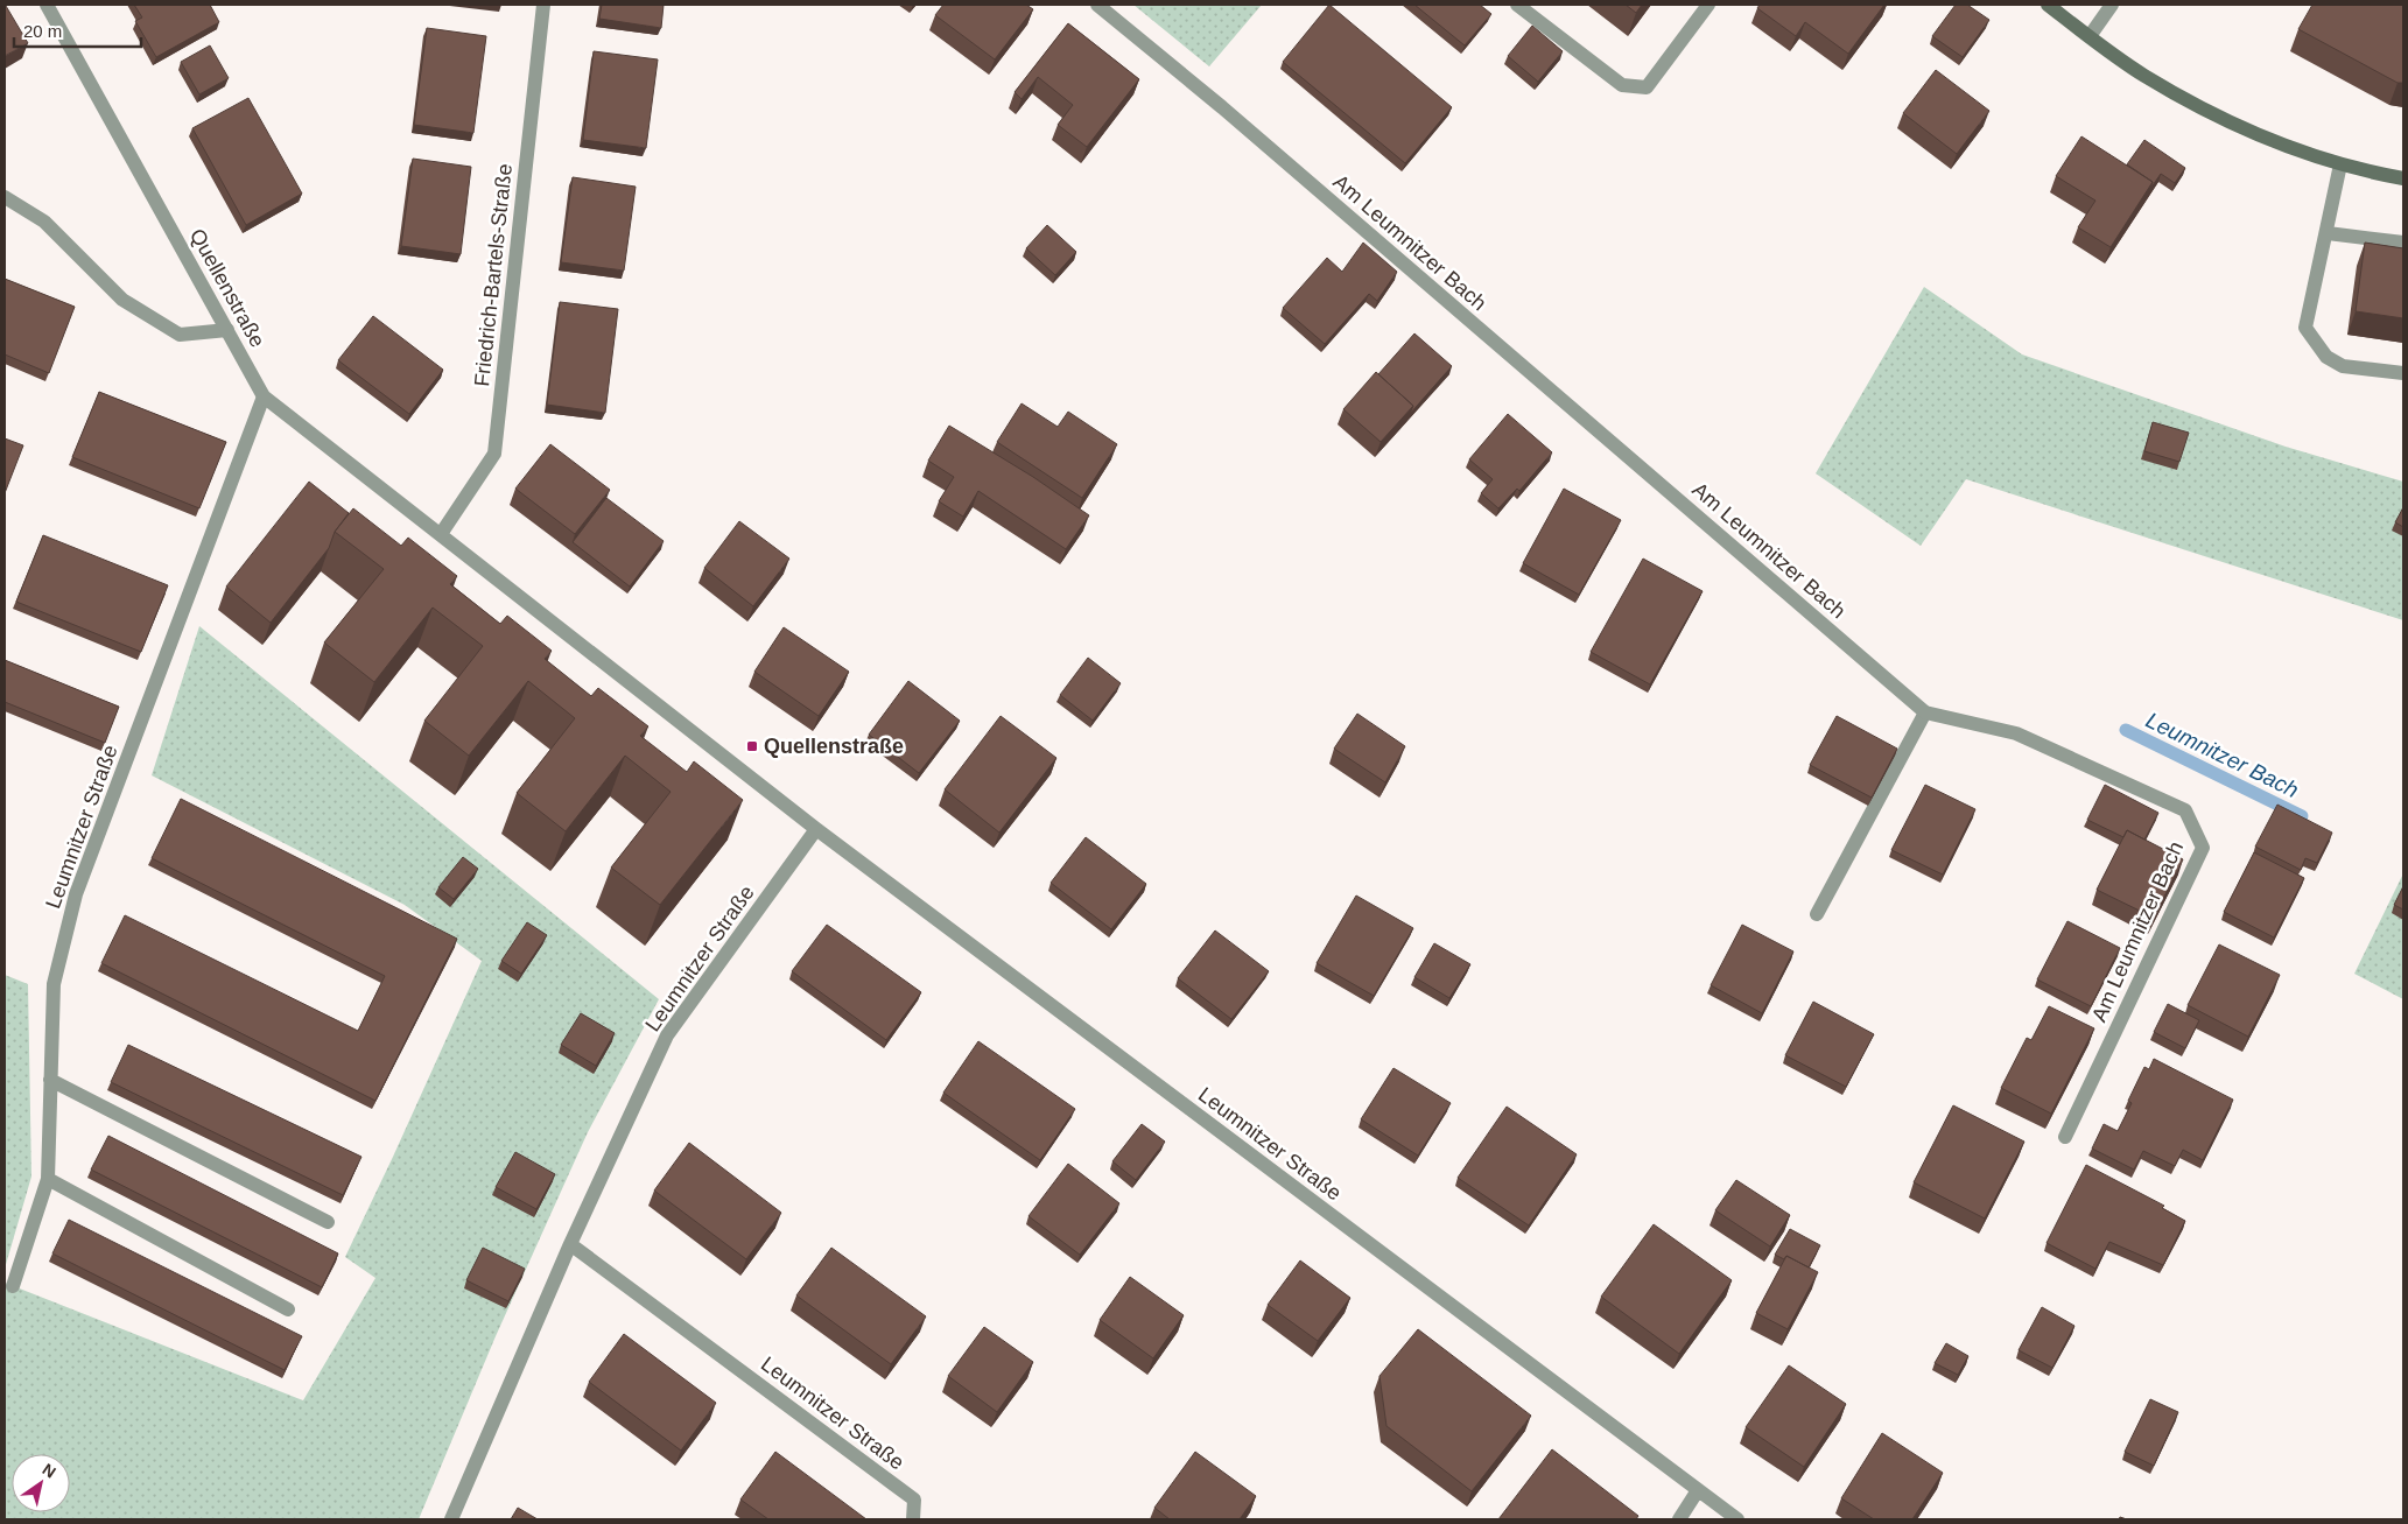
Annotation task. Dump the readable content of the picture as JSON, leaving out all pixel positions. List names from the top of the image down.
{
  "streets": {
    "street": [
      "Am Leumnitzer Bach",
      "Friedrich-Bartels-Straße",
      "Quellenstraße",
      "Leumnitzer Straße"
    ]
  },
  "crossings": [
    ["Friedrich-Bartels-Straße", "Quellenstraße"],
    ["Friedrich-Bartels-Straße", "Leumnitzer Straße"],
    ["Quellenstraße", "Leumnitzer Straße"]
  ],
  "water": ["Leumnitzer Bach"],
  "places": {
    "transit": ["Quellenstraße"]
  },
  "scale_bar": "20 m",
  "north": "top right"
}
